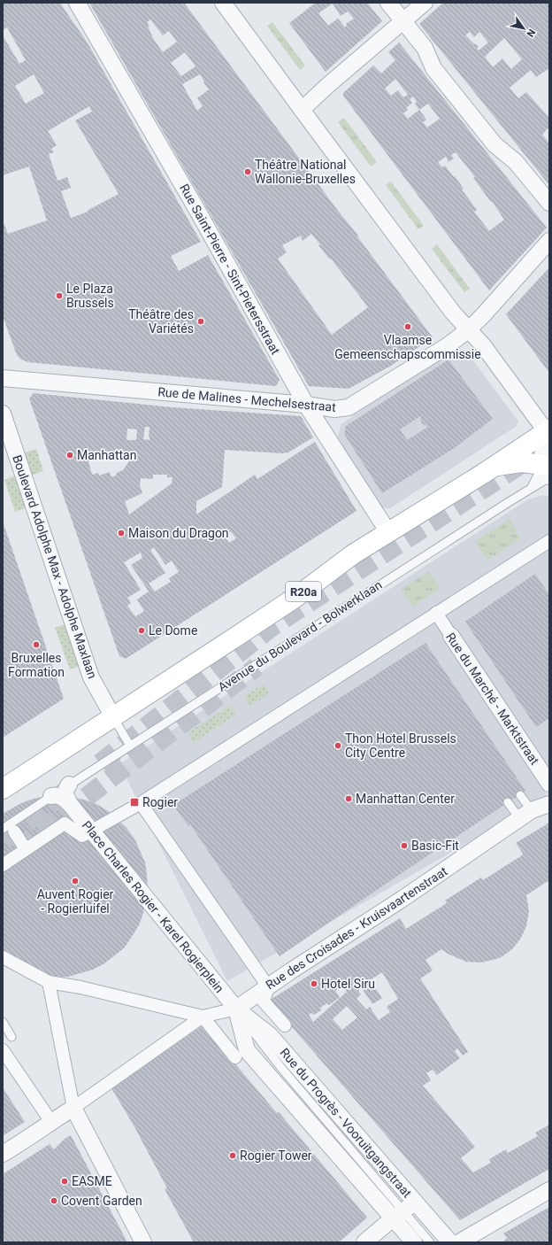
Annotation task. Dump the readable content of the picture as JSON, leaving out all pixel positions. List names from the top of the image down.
{
  "streets": {
    "main road": ["R20a"],
    "street": [
      "Rue Saint-Pierre - Sint-Pietersstraat",
      "Rue de Malines - Mechelsestraat",
      "Boulevard Adolphe Max - Adolphe Maxlaan",
      "Rue du Marché - Marktstraat",
      "Place Charles Rogier - Karel Rogierplein",
      "Rue des Croisades - Kruisvaartenstraat",
      "Rue du Progrès - Vooruitgangstraat"
    ],
    "lane": ["Avenue du Boulevard - Bolwerklaan"]
  },
  "crossings": [
    ["Rue Saint-Pierre - Sint-Pietersstraat", "Rue de Malines - Mechelsestraat"],
    ["Rue Saint-Pierre - Sint-Pietersstraat", "R20a"],
    ["Boulevard Adolphe Max - Adolphe Maxlaan", "R20a"],
    ["Avenue du Boulevard - Bolwerklaan", "Place Charles Rogier - Karel Rogierplein"],
    ["Place Charles Rogier - Karel Rogierplein", "Rue des Croisades - Kruisvaartenstraat"],
    ["Place Charles Rogier - Karel Rogierplein", "Rue du Progrès - Vooruitgangstraat"],
    ["Rue des Croisades - Kruisvaartenstraat", "Rue du Progrès - Vooruitgangstraat"]
  ],
  "places": {
    "other": [
      "Théâtre National Wallonie-Bruxelles",
      "Le Plaza Brussels",
      "Théâtre des Variétés",
      "Vlaamse Gemeenschapscommissie",
      "Manhattan",
      "Maison du Dragon",
      "Le Dome",
      "Bruxelles Formation",
      "Thon Hotel Brussels City Centre",
      "Manhattan Center",
      "Basic-Fit",
      "Auvent Rogier - Rogierluifel",
      "Hotel Siru",
      "Rogier Tower",
      "EASME",
      "Covent Garden"
    ],
    "transit": ["Rogier"]
  },
  "north": "bottom right"
}
